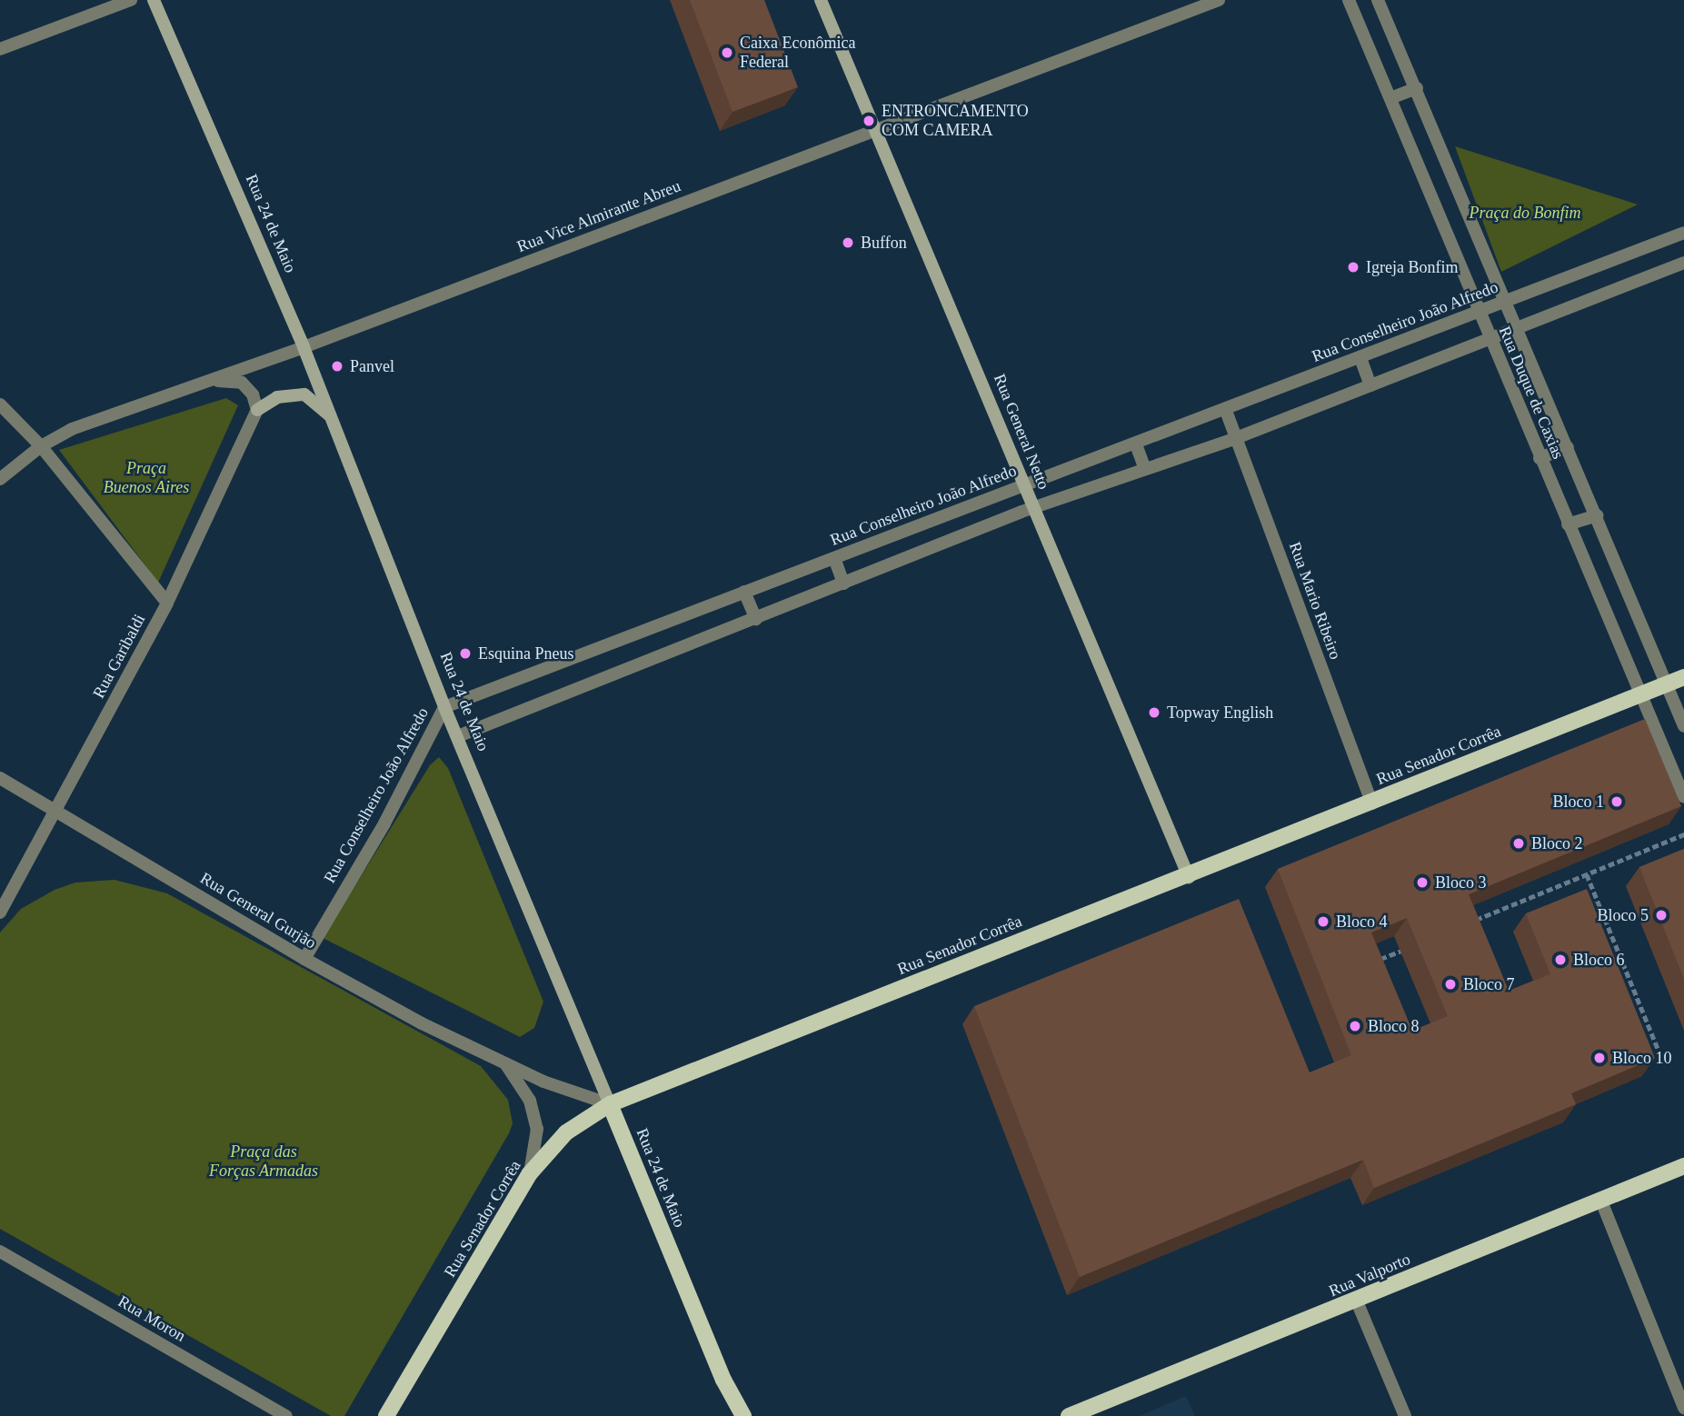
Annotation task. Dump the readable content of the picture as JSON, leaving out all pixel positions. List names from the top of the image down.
{
  "streets": {
    "main road": [
      "Rua 24 de Maio",
      "Rua General Netto",
      "Rua Senador Corrêa",
      "Rua Valporto"
    ],
    "street": [
      "Rua Vice Almirante Abreu",
      "Rua Conselheiro João Alfredo",
      "Rua Duque de Caxias",
      "Rua Mario Ribeiro",
      "Rua Garibaldi",
      "Rua General Gurjão",
      "Rua Moron"
    ]
  },
  "crossings": [
    ["Rua Vice Almirante Abreu", "Rua 24 de Maio"],
    ["Rua Vice Almirante Abreu", "Rua General Netto"],
    ["Rua 24 de Maio", "Rua Conselheiro João Alfredo"],
    ["Rua 24 de Maio", "Rua Senador Corrêa"],
    ["Rua 24 de Maio", "Rua General Gurjão"],
    ["Rua Conselheiro João Alfredo", "Rua Duque de Caxias"],
    ["Rua Conselheiro João Alfredo", "Rua General Netto"],
    ["Rua Conselheiro João Alfredo", "Rua Mario Ribeiro"],
    ["Rua Conselheiro João Alfredo", "Rua General Gurjão"],
    ["Rua Duque de Caxias", "Rua Senador Corrêa"],
    ["Rua General Netto", "Rua Senador Corrêa"],
    ["Rua Mario Ribeiro", "Rua Senador Corrêa"],
    ["Rua Garibaldi", "Rua General Gurjão"],
    ["Rua Senador Corrêa", "Rua General Gurjão"]
  ],
  "parks": ["Praça do Bonfim", "Praça Buenos Aires", "Praça das Forças Armadas"],
  "places": [
    "Caixa Econômica Federal",
    "ENTRONCAMENTO COM CAMERA",
    "Buffon",
    "Igreja Bonfim",
    "Panvel",
    "Esquina Pneus",
    "Topway English",
    "Bloco 1",
    "Bloco 2",
    "Bloco 3",
    "Bloco 5",
    "Bloco 4",
    "Bloco 6",
    "Bloco 7",
    "Bloco 8",
    "Bloco 10"
  ]
}
